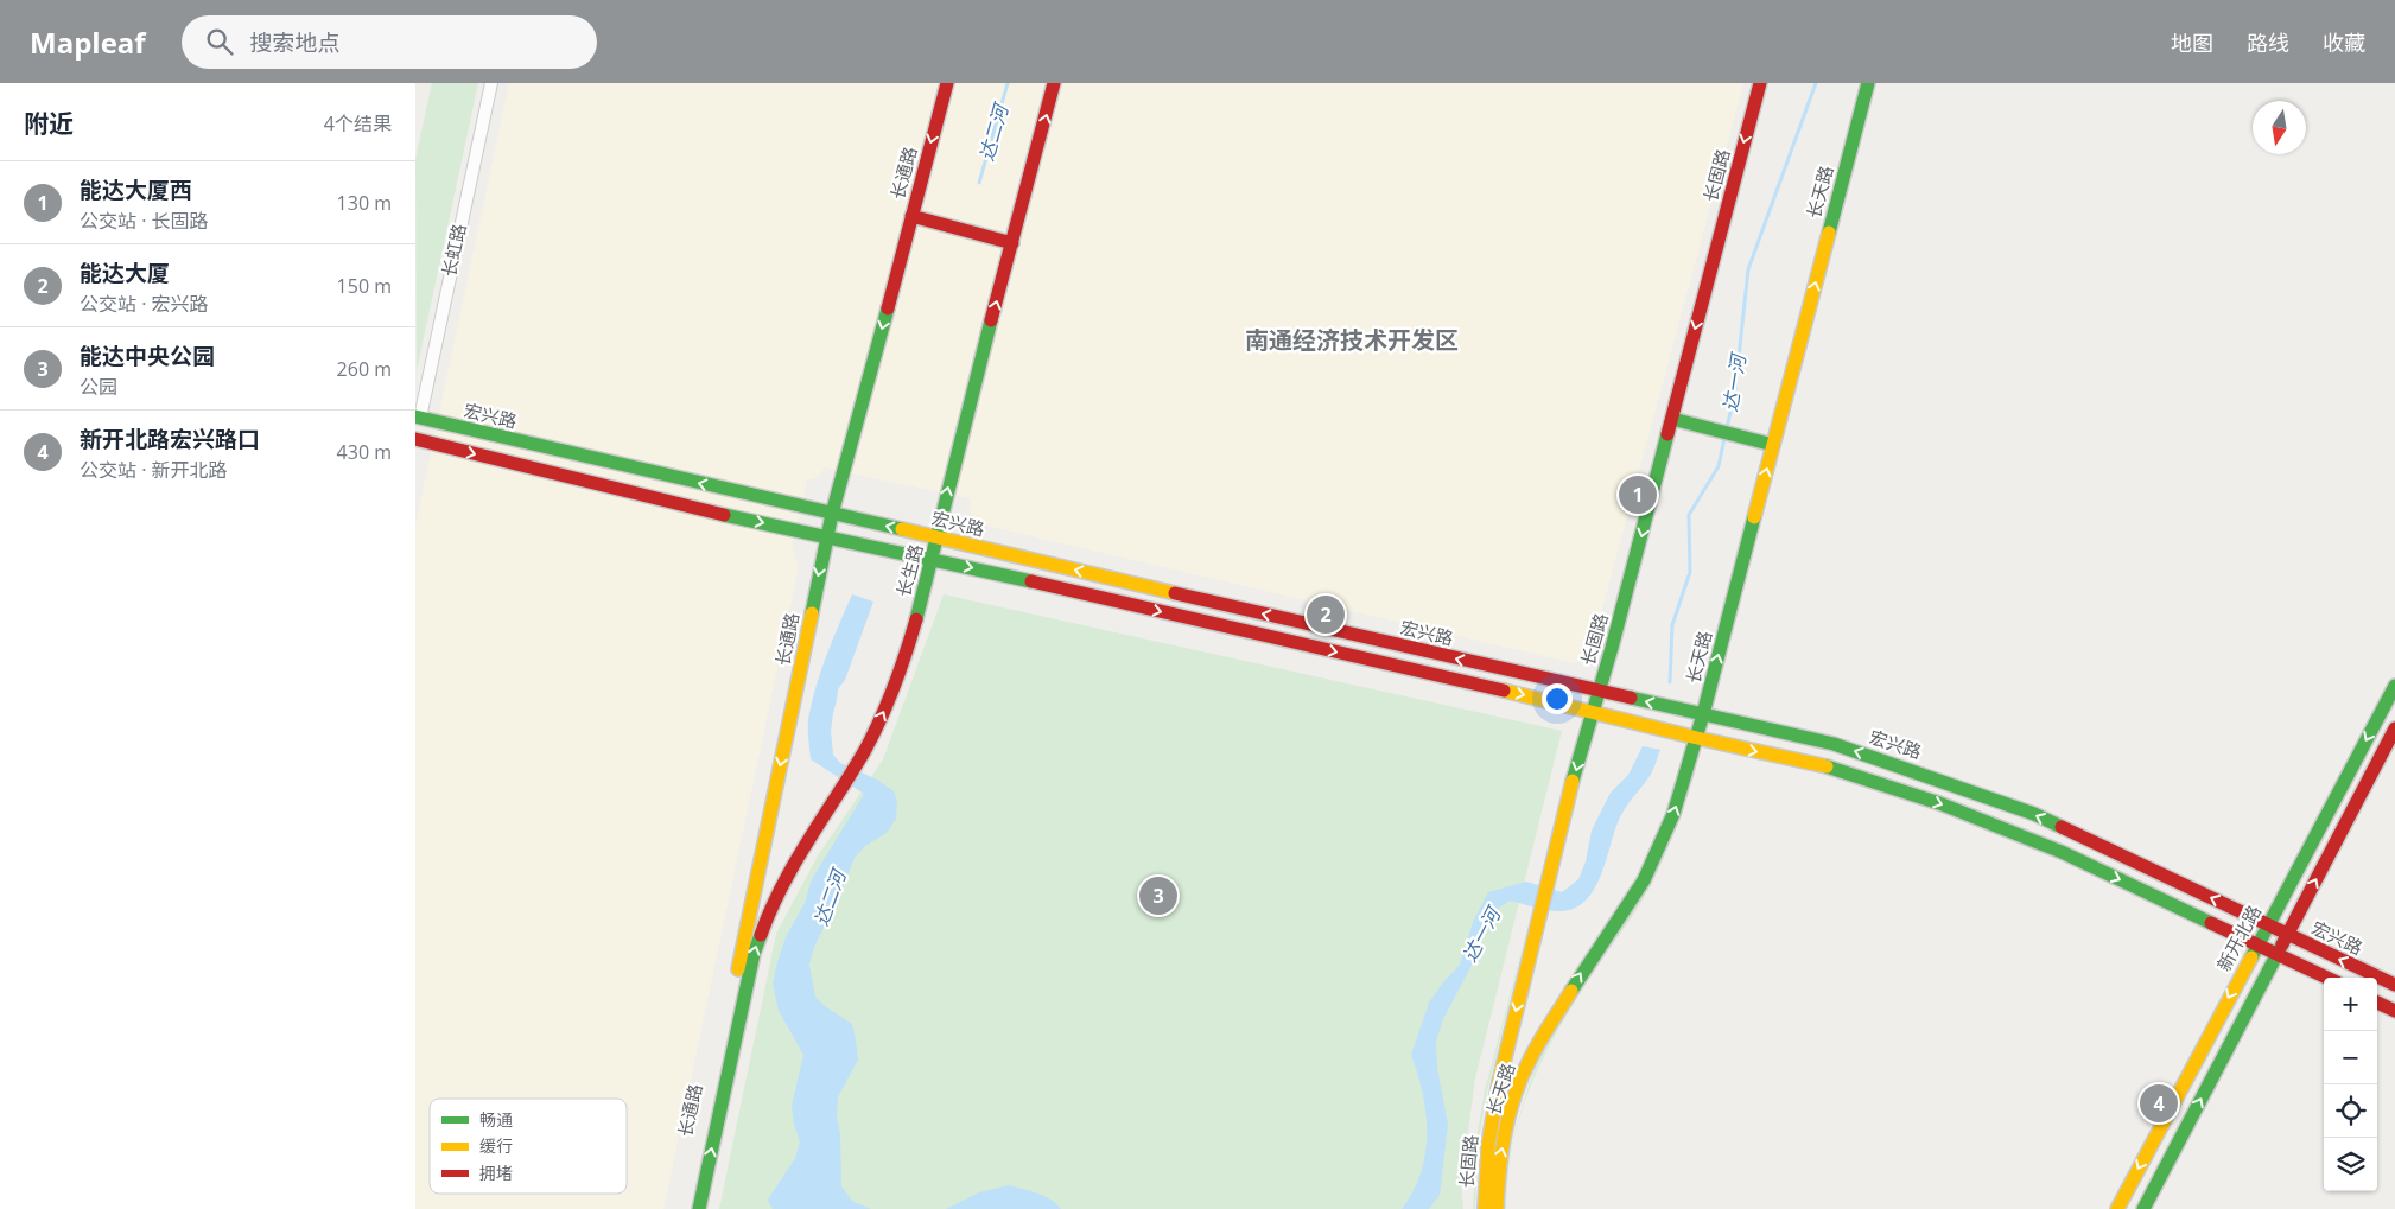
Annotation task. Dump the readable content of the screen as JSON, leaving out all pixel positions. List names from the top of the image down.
{
  "streets": {
    "street": [
      "长通路",
      "长固路",
      "长天路",
      "长虹路",
      "宏兴路",
      "长生路",
      "新开北路"
    ]
  },
  "crossings": [
    ["长通路", "宏兴路"],
    ["长通路", "长生路"],
    ["长固路", "宏兴路"],
    ["长天路", "宏兴路"],
    ["长虹路", "宏兴路"],
    ["宏兴路", "长生路"],
    ["宏兴路", "新开北路"]
  ],
  "one_way": ["长固路", "长天路", "长生路"],
  "districts": ["南通经济技术开发区"],
  "water": ["达二河", "达一河"],
  "legend": ["畅通", "缓行", "拥堵"],
  "north": "bottom",
  "page": {
    "header": "Mapleaf",
    "search": "搜索地点",
    "nav": ["地图", "路线", "收藏"],
    "heading": ["附近", "4个结果"],
    "list": [
      {
        "mark": "1",
        "name": "能达大厦西",
        "note": "公交站 · 长固路",
        "value": "130 m"
      },
      {
        "mark": "2",
        "name": "能达大厦",
        "note": "公交站 · 宏兴路",
        "value": "150 m"
      },
      {
        "mark": "3",
        "name": "能达中央公园",
        "note": "公园",
        "value": "260 m"
      },
      {
        "mark": "4",
        "name": "新开北路宏兴路口",
        "note": "公交站 · 新开北路",
        "value": "430 m"
      }
    ],
    "pins": [
      "1",
      "2",
      "3",
      "4"
    ],
    "map_buttons": ["+", "−"]
  }
}
